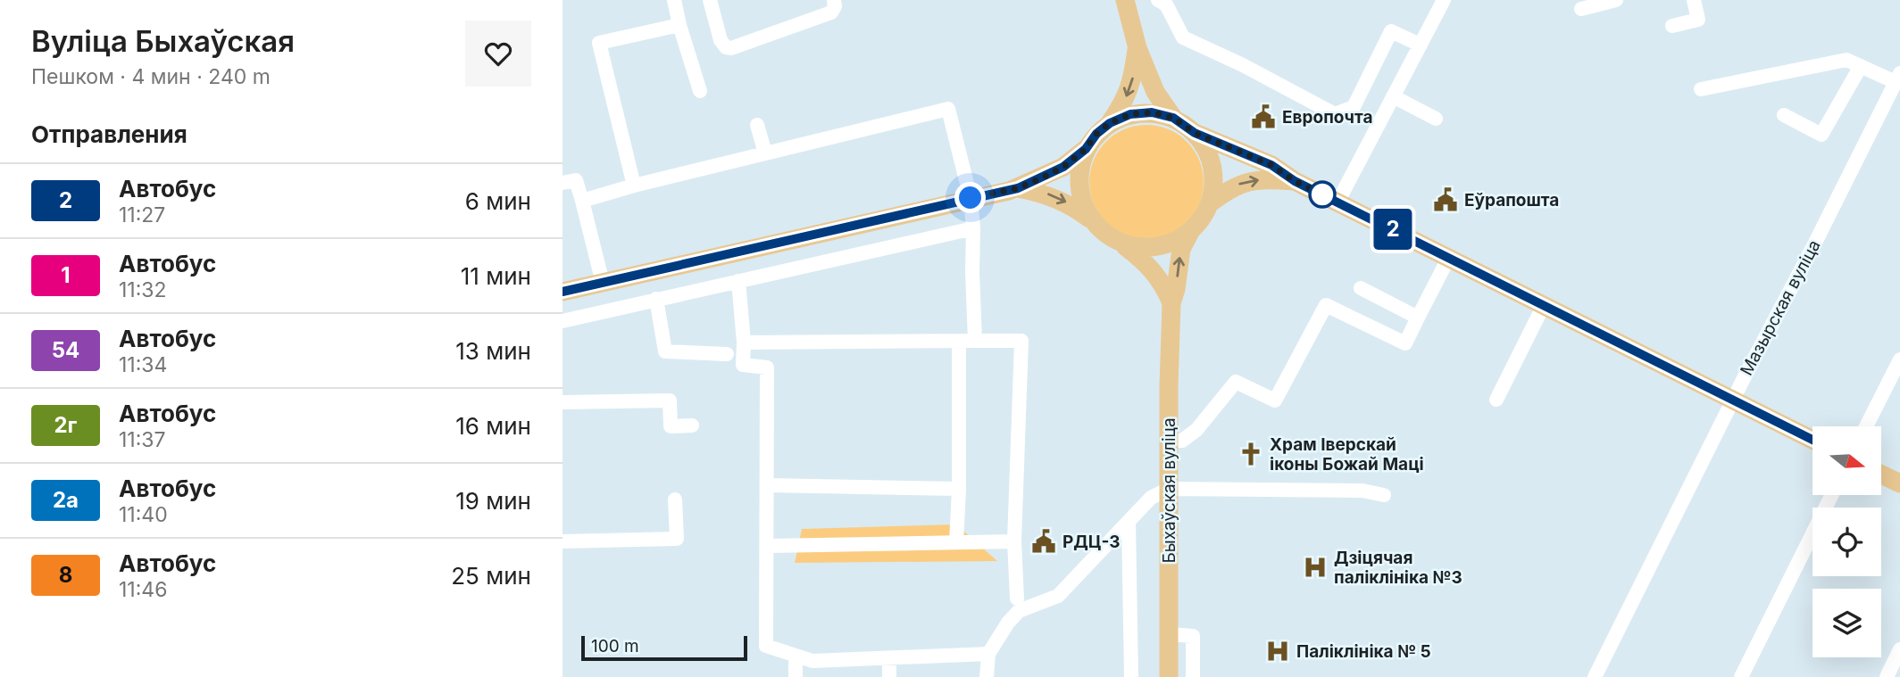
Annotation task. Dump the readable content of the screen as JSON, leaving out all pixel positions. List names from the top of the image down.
{
  "streets": {
    "main road": ["Быхаўская вуліца"],
    "street": ["Мазырская вуліца"]
  },
  "places": {
    "public building": ["Европочта", "Еўрапошта", "РДЦ-3"],
    "church": ["Храм Іверскай іконы Божай Маці"],
    "hospital": ["Дзіцячая паліклініка №3", "Паліклініка № 5"]
  },
  "lines": ["bus line 2"],
  "scale_bar": "100 m",
  "north": "right",
  "page": {
    "heading": [
      ["Вуліца Быхаўская", "Пешком · 4 мин · 240 m"],
      "Отправления"
    ],
    "on_map": "2",
    "list": [
      {
        "mark": "2",
        "name": "Автобус",
        "note": "11:27",
        "value": "6 мин"
      },
      {
        "mark": "1",
        "name": "Автобус",
        "note": "11:32",
        "value": "11 мин"
      },
      {
        "mark": "54",
        "name": "Автобус",
        "note": "11:34",
        "value": "13 мин"
      },
      {
        "mark": "2г",
        "name": "Автобус",
        "note": "11:37",
        "value": "16 мин"
      },
      {
        "mark": "2а",
        "name": "Автобус",
        "note": "11:40",
        "value": "19 мин"
      },
      {
        "mark": "8",
        "name": "Автобус",
        "note": "11:46",
        "value": "25 мин"
      }
    ],
    "scale": "100 m"
  }
}
